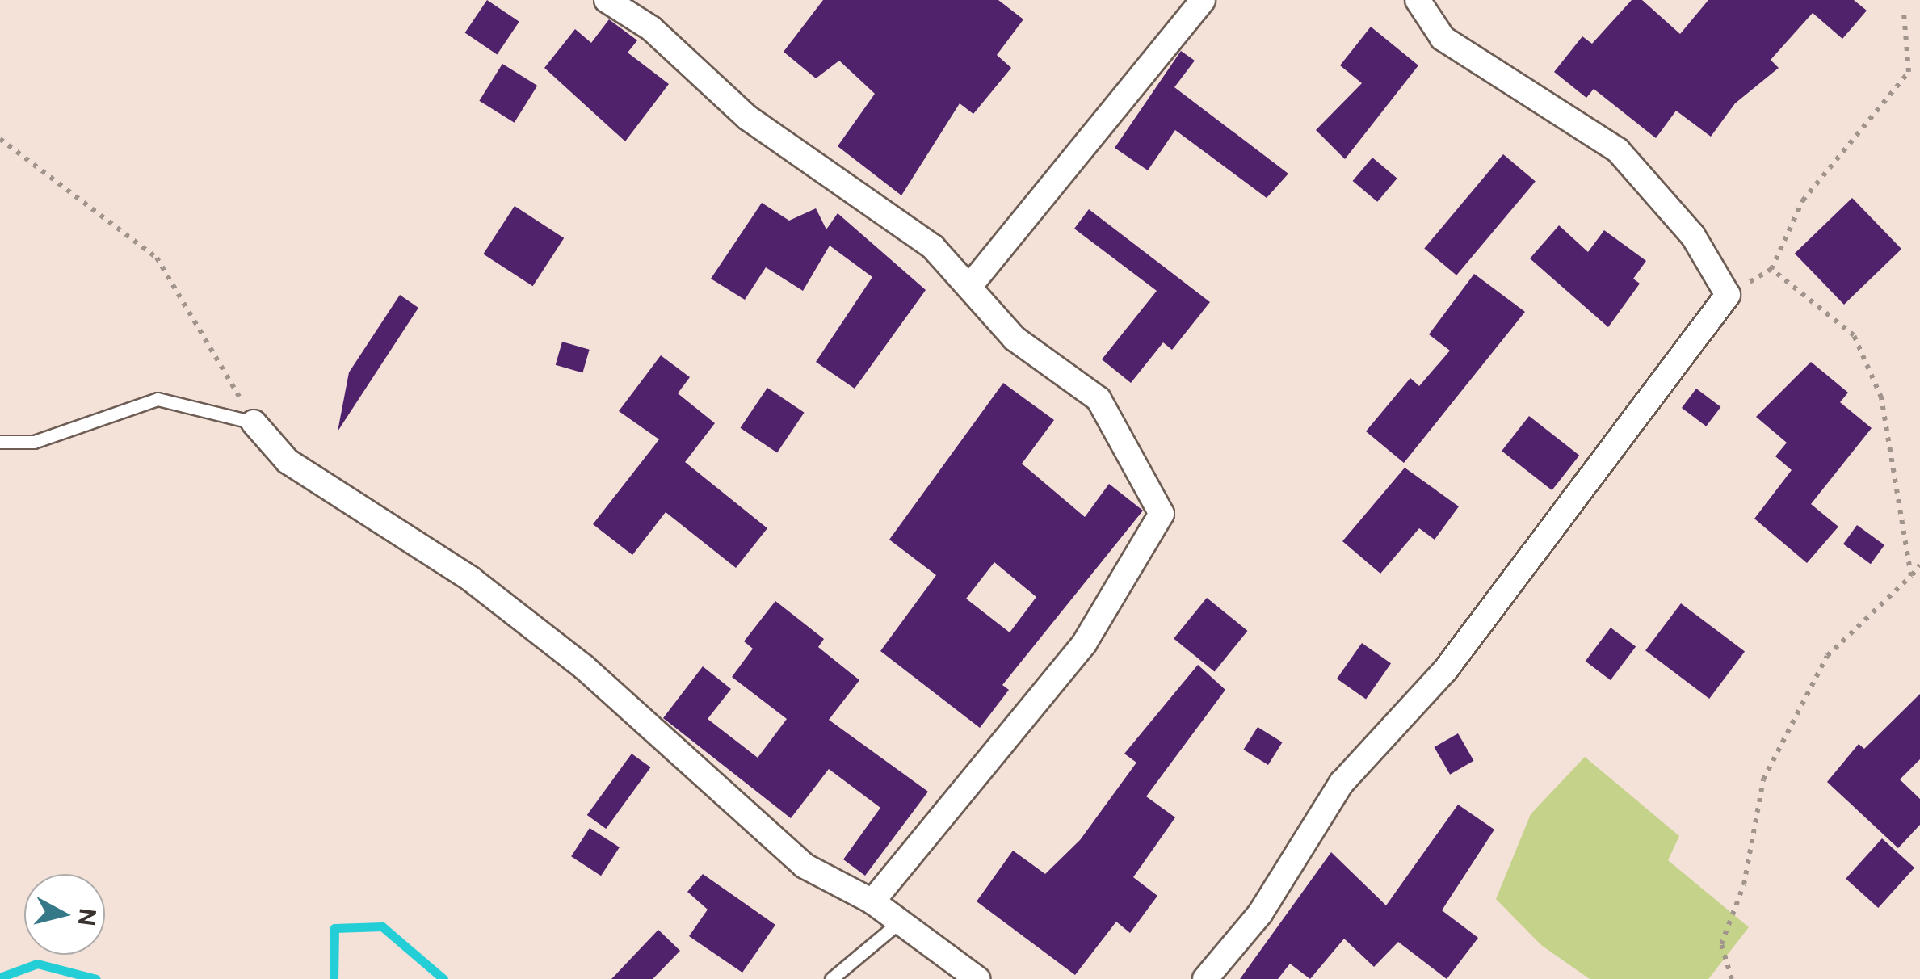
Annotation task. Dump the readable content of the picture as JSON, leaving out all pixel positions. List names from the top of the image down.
{
  "north": "right"
}
